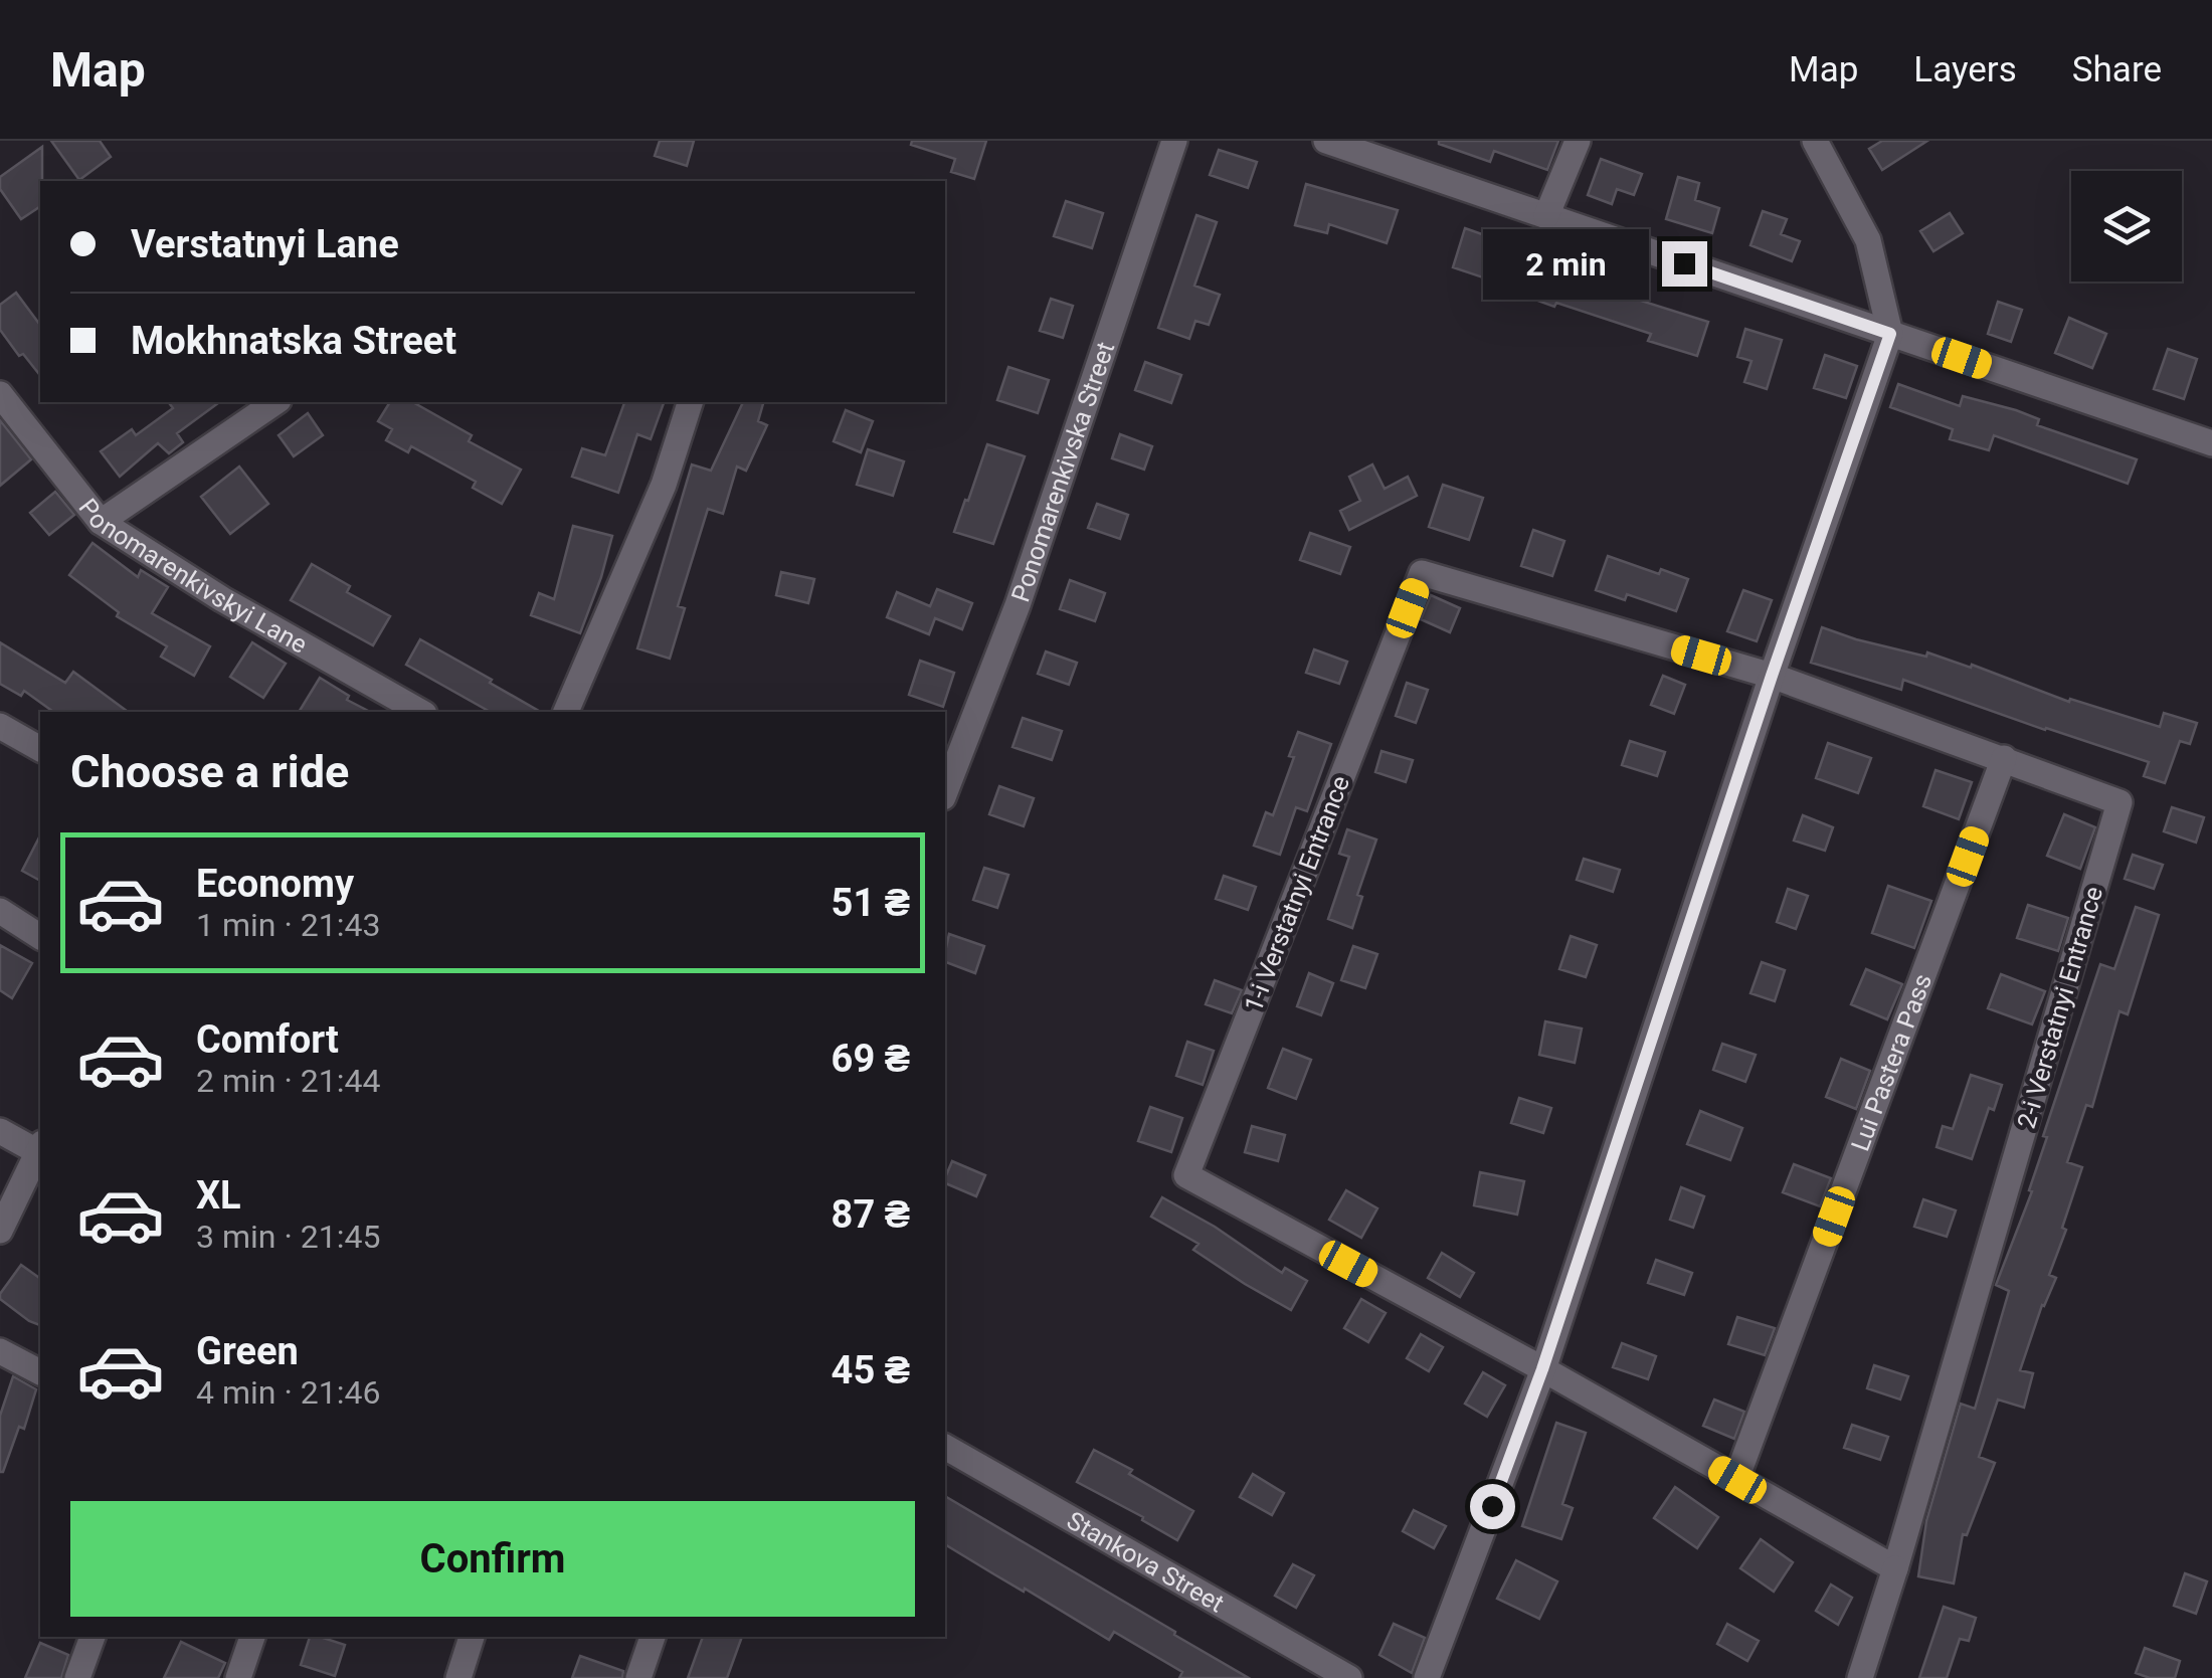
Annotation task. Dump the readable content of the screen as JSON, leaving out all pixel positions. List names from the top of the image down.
{
  "streets": {
    "street": [
      "Ponomarenkivska Street",
      "Ponomarenkivskyi Lane",
      "1-i Verstatnyi Entrance",
      "2-i Verstatnyi Entrance",
      "Lui Pastera Pass",
      "Stankova Street"
    ]
  },
  "crossings": [
    ["1-i Verstatnyi Entrance", "2-i Verstatnyi Entrance"],
    ["2-i Verstatnyi Entrance", "Lui Pastera Pass"]
  ],
  "page": {
    "header": "Map",
    "nav": ["Map", "Layers", "Share"],
    "banner": ["Verstatnyi Lane", "Mokhnatska Street"],
    "bubble": "2 min",
    "heading": "Choose a ride",
    "list": [
      {
        "name": "Economy",
        "note": "1 min · 21:43",
        "value": "51 ₴"
      },
      {
        "name": "Comfort",
        "note": "2 min · 21:44",
        "value": "69 ₴"
      },
      {
        "name": "XL",
        "note": "3 min · 21:45",
        "value": "87 ₴"
      },
      {
        "name": "Green",
        "note": "4 min · 21:46",
        "value": "45 ₴"
      }
    ],
    "buttons": "Confirm"
  }
}
